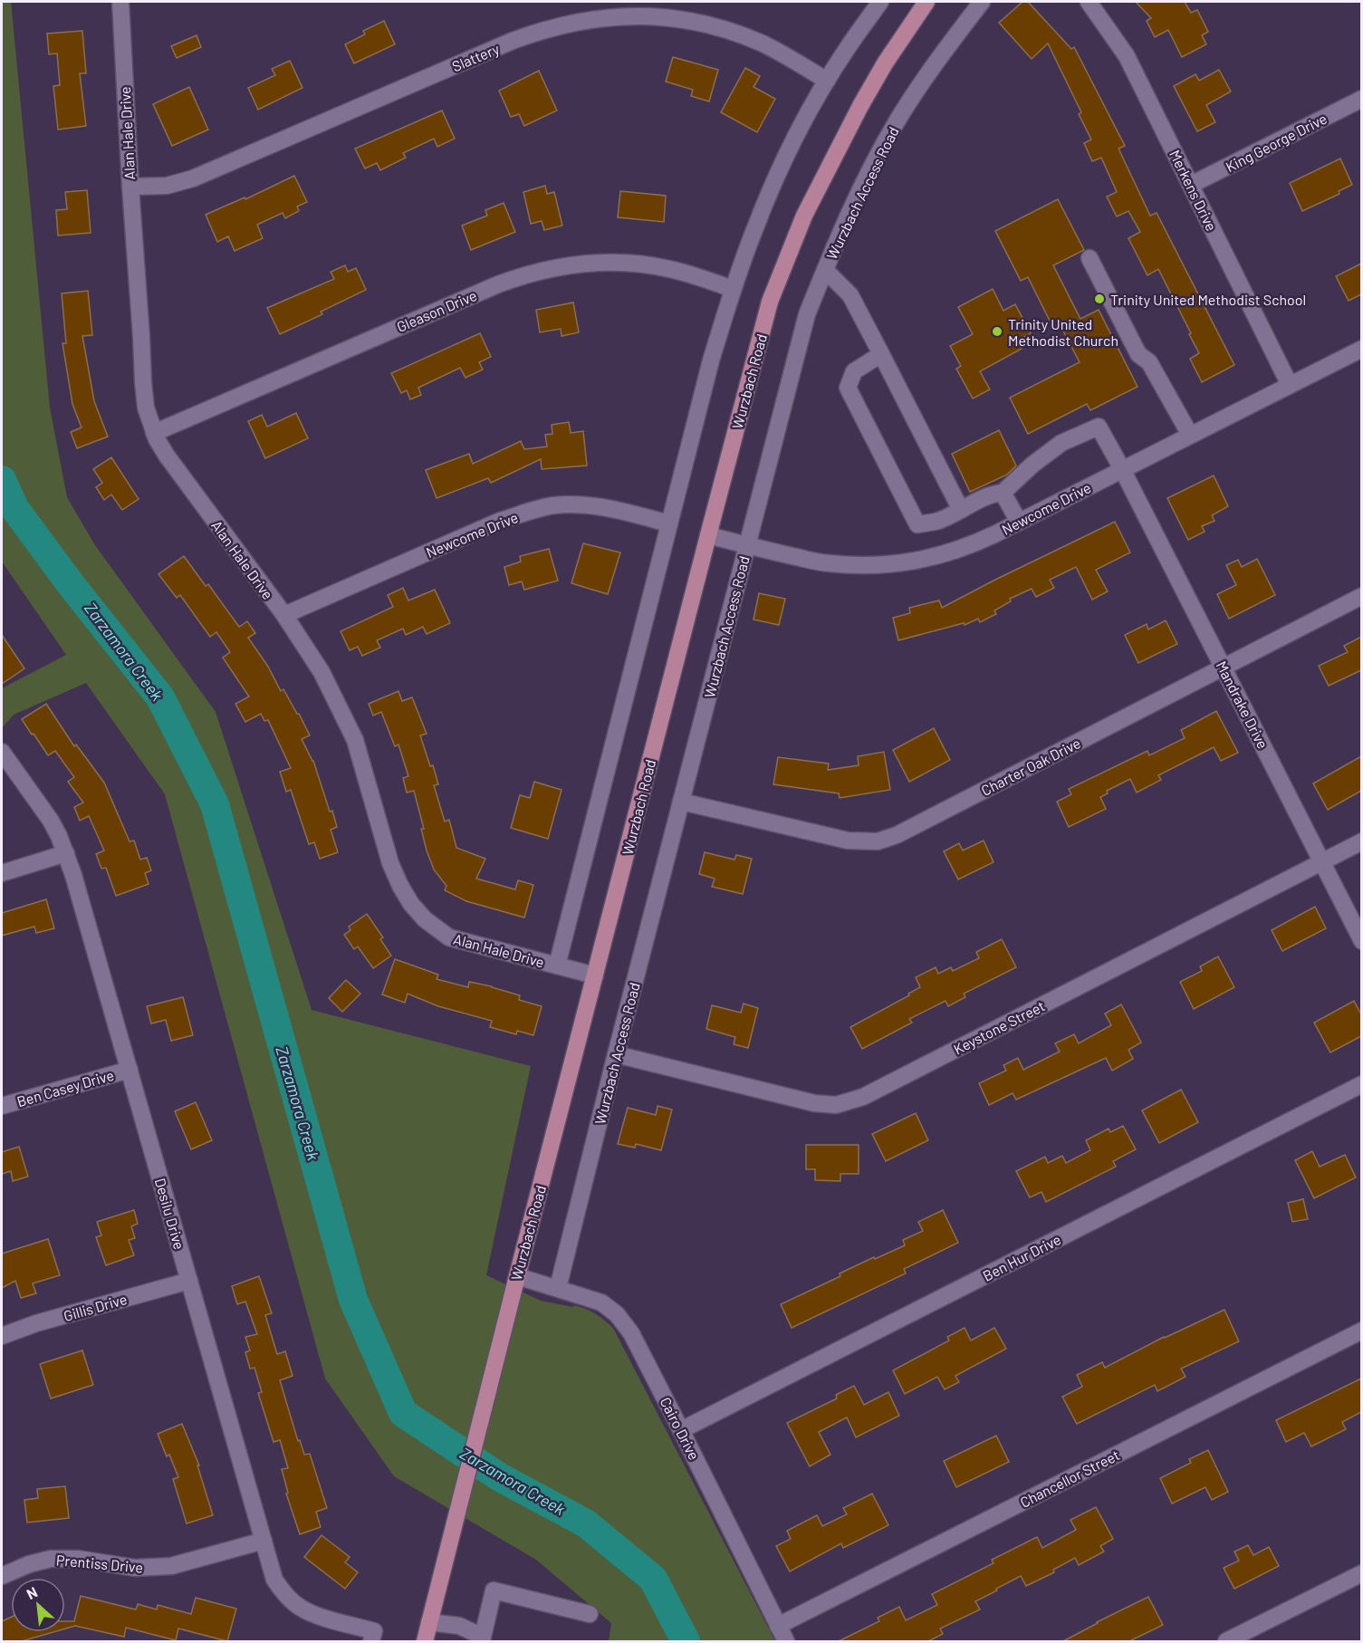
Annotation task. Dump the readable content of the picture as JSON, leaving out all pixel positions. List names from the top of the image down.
{
  "streets": {
    "main road": ["Wurzbach Road"],
    "street": [
      "Slattery",
      "Alan Hale Drive",
      "King George Drive",
      "Merkens Drive",
      "Wurzbach Access Road",
      "Gleason Drive",
      "Newcome Drive",
      "Mandrake Drive",
      "Charter Oak Drive",
      "Keystone Street",
      "Ben Casey Drive",
      "Desilu Drive",
      "Ben Hur Drive",
      "Gillis Drive",
      "Cairo Drive",
      "Chancellor Street",
      "Prentiss Drive"
    ]
  },
  "crossings": [
    ["Slattery", "Alan Hale Drive"],
    ["Alan Hale Drive", "Gleason Drive"],
    ["Alan Hale Drive", "Wurzbach Road"],
    ["Alan Hale Drive", "Newcome Drive"],
    ["King George Drive", "Merkens Drive"],
    ["Merkens Drive", "Newcome Drive"],
    ["Wurzbach Access Road", "Newcome Drive"],
    ["Wurzbach Access Road", "Charter Oak Drive"],
    ["Wurzbach Access Road", "Keystone Street"],
    ["Wurzbach Access Road", "Cairo Drive"],
    ["Wurzbach Road", "Newcome Drive"],
    ["Wurzbach Road", "Cairo Drive"],
    ["Newcome Drive", "Mandrake Drive"],
    ["Mandrake Drive", "Charter Oak Drive"],
    ["Mandrake Drive", "Keystone Street"],
    ["Ben Casey Drive", "Desilu Drive"],
    ["Desilu Drive", "Gillis Drive"],
    ["Desilu Drive", "Prentiss Drive"],
    ["Ben Hur Drive", "Cairo Drive"],
    ["Cairo Drive", "Chancellor Street"]
  ],
  "water": ["Zarzamora Creek"],
  "places": ["Trinity United Methodist School", "Trinity United Methodist Church"],
  "north": "top left"
}
